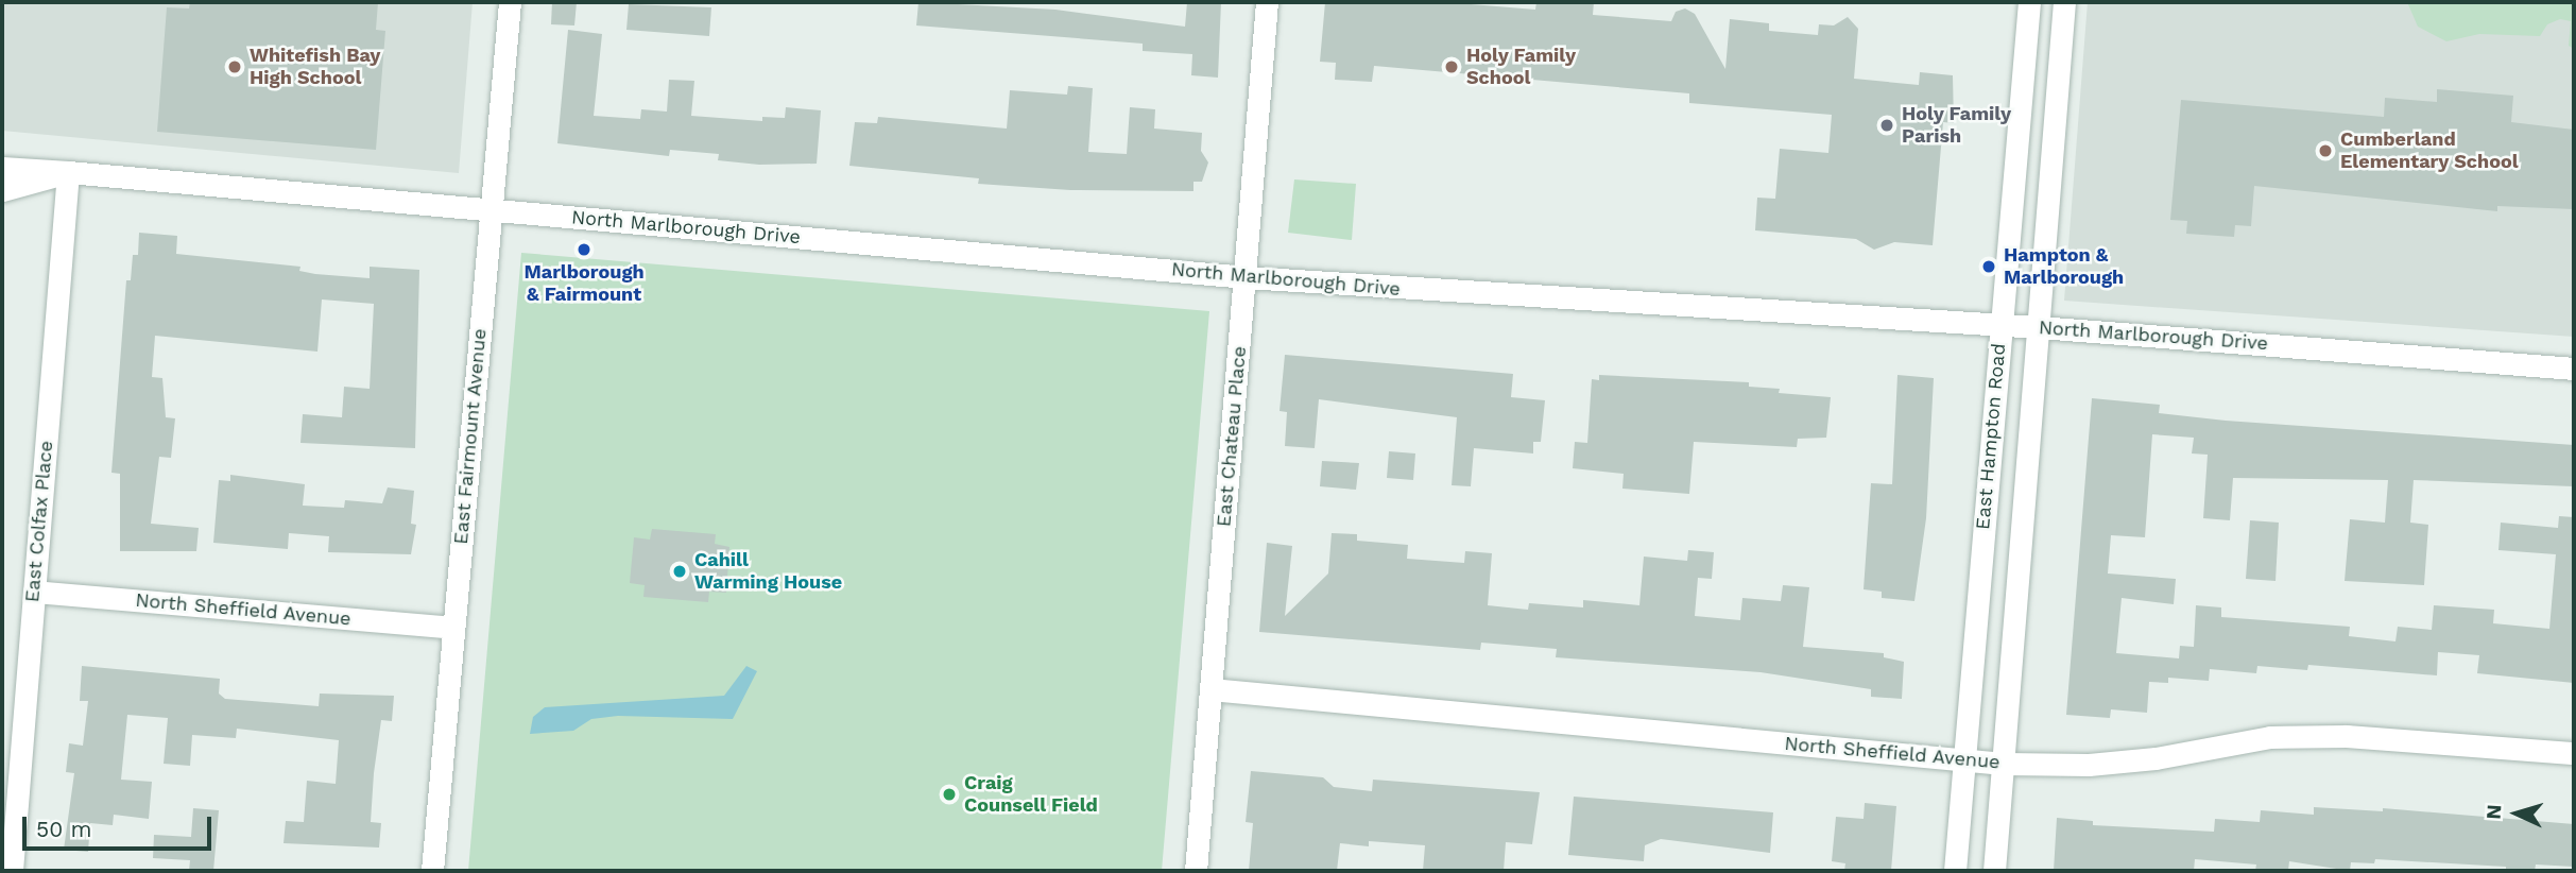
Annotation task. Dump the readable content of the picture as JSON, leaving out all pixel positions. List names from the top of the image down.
{
  "streets": {
    "street": [
      "North Marlborough Drive",
      "East Fairmount Avenue",
      "East Chateau Place",
      "East Hampton Road",
      "East Colfax Place",
      "North Sheffield Avenue"
    ]
  },
  "crossings": [
    ["North Marlborough Drive", "East Fairmount Avenue"],
    ["North Marlborough Drive", "East Chateau Place"],
    ["North Marlborough Drive", "East Hampton Road"],
    ["North Marlborough Drive", "East Colfax Place"],
    ["East Fairmount Avenue", "North Sheffield Avenue"],
    ["East Chateau Place", "North Sheffield Avenue"],
    ["East Hampton Road", "North Sheffield Avenue"],
    ["East Colfax Place", "North Sheffield Avenue"]
  ],
  "places": [
    "Whitefish Bay High School",
    "Holy Family School",
    "Holy Family Parish",
    "Cumberland Elementary School",
    "Marlborough & Fairmount",
    "Hampton & Marlborough",
    "Cahill Warming House",
    "Craig Counsell Field"
  ],
  "scale_bar": "50 m",
  "north": "left"
}
